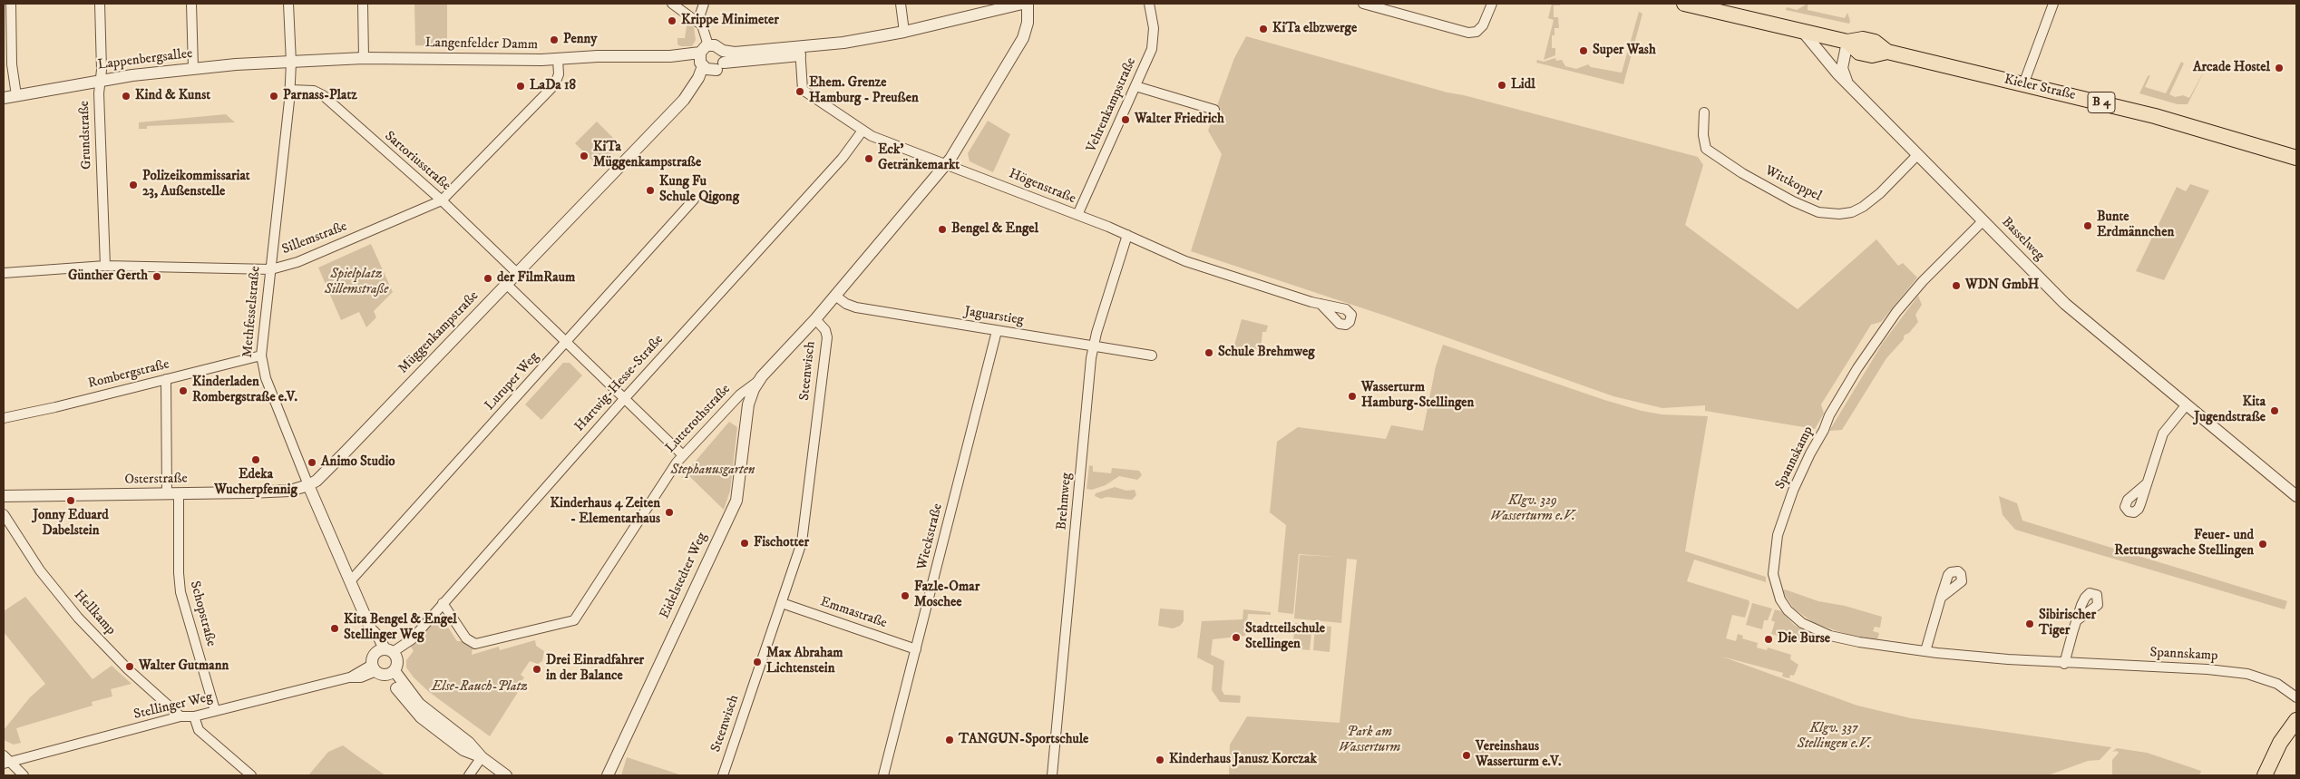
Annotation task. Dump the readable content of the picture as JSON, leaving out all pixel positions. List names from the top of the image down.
{
  "streets": {
    "main road": ["Kieler Straße", "B 4"],
    "street": [
      "Langenfelder Damm",
      "Lappenbergsallee",
      "Vehrenkampstraße",
      "Grundstraße",
      "Sartoriusstraße",
      "Wittkoppel",
      "Högenstraße",
      "Sillemstraße",
      "Basselweg",
      "Methfesselstraße",
      "Jaguarstieg",
      "Müggenkampstraße",
      "Steenwisch",
      "Rombergstraße",
      "Luruper Weg",
      "Hartwig-Hesse-Straße",
      "Lutterothstraße",
      "Spannskamp",
      "Osterstraße",
      "Brehmweg",
      "Wieckstraße",
      "Eidelstedter Weg",
      "Hellkamp",
      "Emmastraße",
      "Schopstraße",
      "Stellinger Weg"
    ]
  },
  "crossings": [
    ["Langenfelder Damm", "Lappenbergsallee"],
    ["Langenfelder Damm", "Högenstraße"],
    ["Langenfelder Damm", "Sillemstraße"],
    ["Langenfelder Damm", "Methfesselstraße"],
    ["Langenfelder Damm", "Müggenkampstraße"],
    ["Lappenbergsallee", "Grundstraße"],
    ["Lappenbergsallee", "Methfesselstraße"],
    ["Kieler Straße", "Basselweg"],
    ["Vehrenkampstraße", "Högenstraße"],
    ["Grundstraße", "Sillemstraße"],
    ["Sartoriusstraße", "Sillemstraße"],
    ["Sartoriusstraße", "Methfesselstraße"],
    ["Sartoriusstraße", "Müggenkampstraße"],
    ["Wittkoppel", "Basselweg"],
    ["Högenstraße", "Hartwig-Hesse-Straße"],
    ["Högenstraße", "Brehmweg"],
    ["Sillemstraße", "Methfesselstraße"],
    ["Basselweg", "Spannskamp"],
    ["Methfesselstraße", "Müggenkampstraße"],
    ["Methfesselstraße", "Rombergstraße"],
    ["Methfesselstraße", "Luruper Weg"],
    ["Methfesselstraße", "Hartwig-Hesse-Straße"],
    ["Methfesselstraße", "Osterstraße"],
    ["Jaguarstieg", "Brehmweg"],
    ["Jaguarstieg", "Wieckstraße"],
    ["Müggenkampstraße", "Osterstraße"],
    ["Steenwisch", "Lutterothstraße"],
    ["Steenwisch", "Emmastraße"],
    ["Rombergstraße", "Schopstraße"],
    ["Hartwig-Hesse-Straße", "Lutterothstraße"],
    ["Lutterothstraße", "Eidelstedter Weg"],
    ["Osterstraße", "Schopstraße"],
    ["Wieckstraße", "Emmastraße"],
    ["Hellkamp", "Stellinger Weg"],
    ["Schopstraße", "Stellinger Weg"]
  ],
  "parks": [
    "Spielplatz Sillemstraße",
    "Stephanusgarten",
    "Klgv. 329 Wasserturm e.V.",
    "Else-Rauch-Platz",
    "Klgv. 337 Stellingen e.V.",
    "Park am Wasserturm"
  ],
  "places": [
    "Krippe Minimeter",
    "KiTa elbzwerge",
    "Penny",
    "Super Wash",
    "Arcade Hostel",
    "Lidl",
    "LaDa 18",
    "Ehem. Grenze Hamburg - Preußen",
    "Kind & Kunst",
    "Parnass-Platz",
    "Walter Friedrich",
    "KiTa Müggenkampstraße",
    "Eck' Getränkemarkt",
    "Polizeikommissariat 23, Außenstelle",
    "Kung Fu Schule Qigong",
    "Bunte Erdmännchen",
    "Bengel & Engel",
    "Günther Gerth",
    "der FilmRaum",
    "WDN GmbH",
    "Schule Brehmweg",
    "Kinderladen Rombergstraße e.V.",
    "Wasserturm Hamburg-Stellingen",
    "Kita Jugendstraße",
    "Edeka Wucherpfennig",
    "Animo Studio",
    "Jonny Eduard Dabelstein",
    "Kinderhaus 4 Zeiten - Elementarhaus",
    "Fischotter",
    "Feuer- und Rettungswache Stellingen",
    "Fazle-Omar Moschee",
    "Sibirischer Tiger",
    "Kita Bengel & Engel Stellinger Weg",
    "Stadtteilschule Stellingen",
    "Die Burse",
    "Max Abraham Lichtenstein",
    "Walter Gutmann",
    "Drei Einradfahrer in der Balance",
    "TANGUN-Sportschule",
    "Vereinshaus Wasserturm e.V.",
    "Kinderhaus Janusz Korczak"
  ]
}
